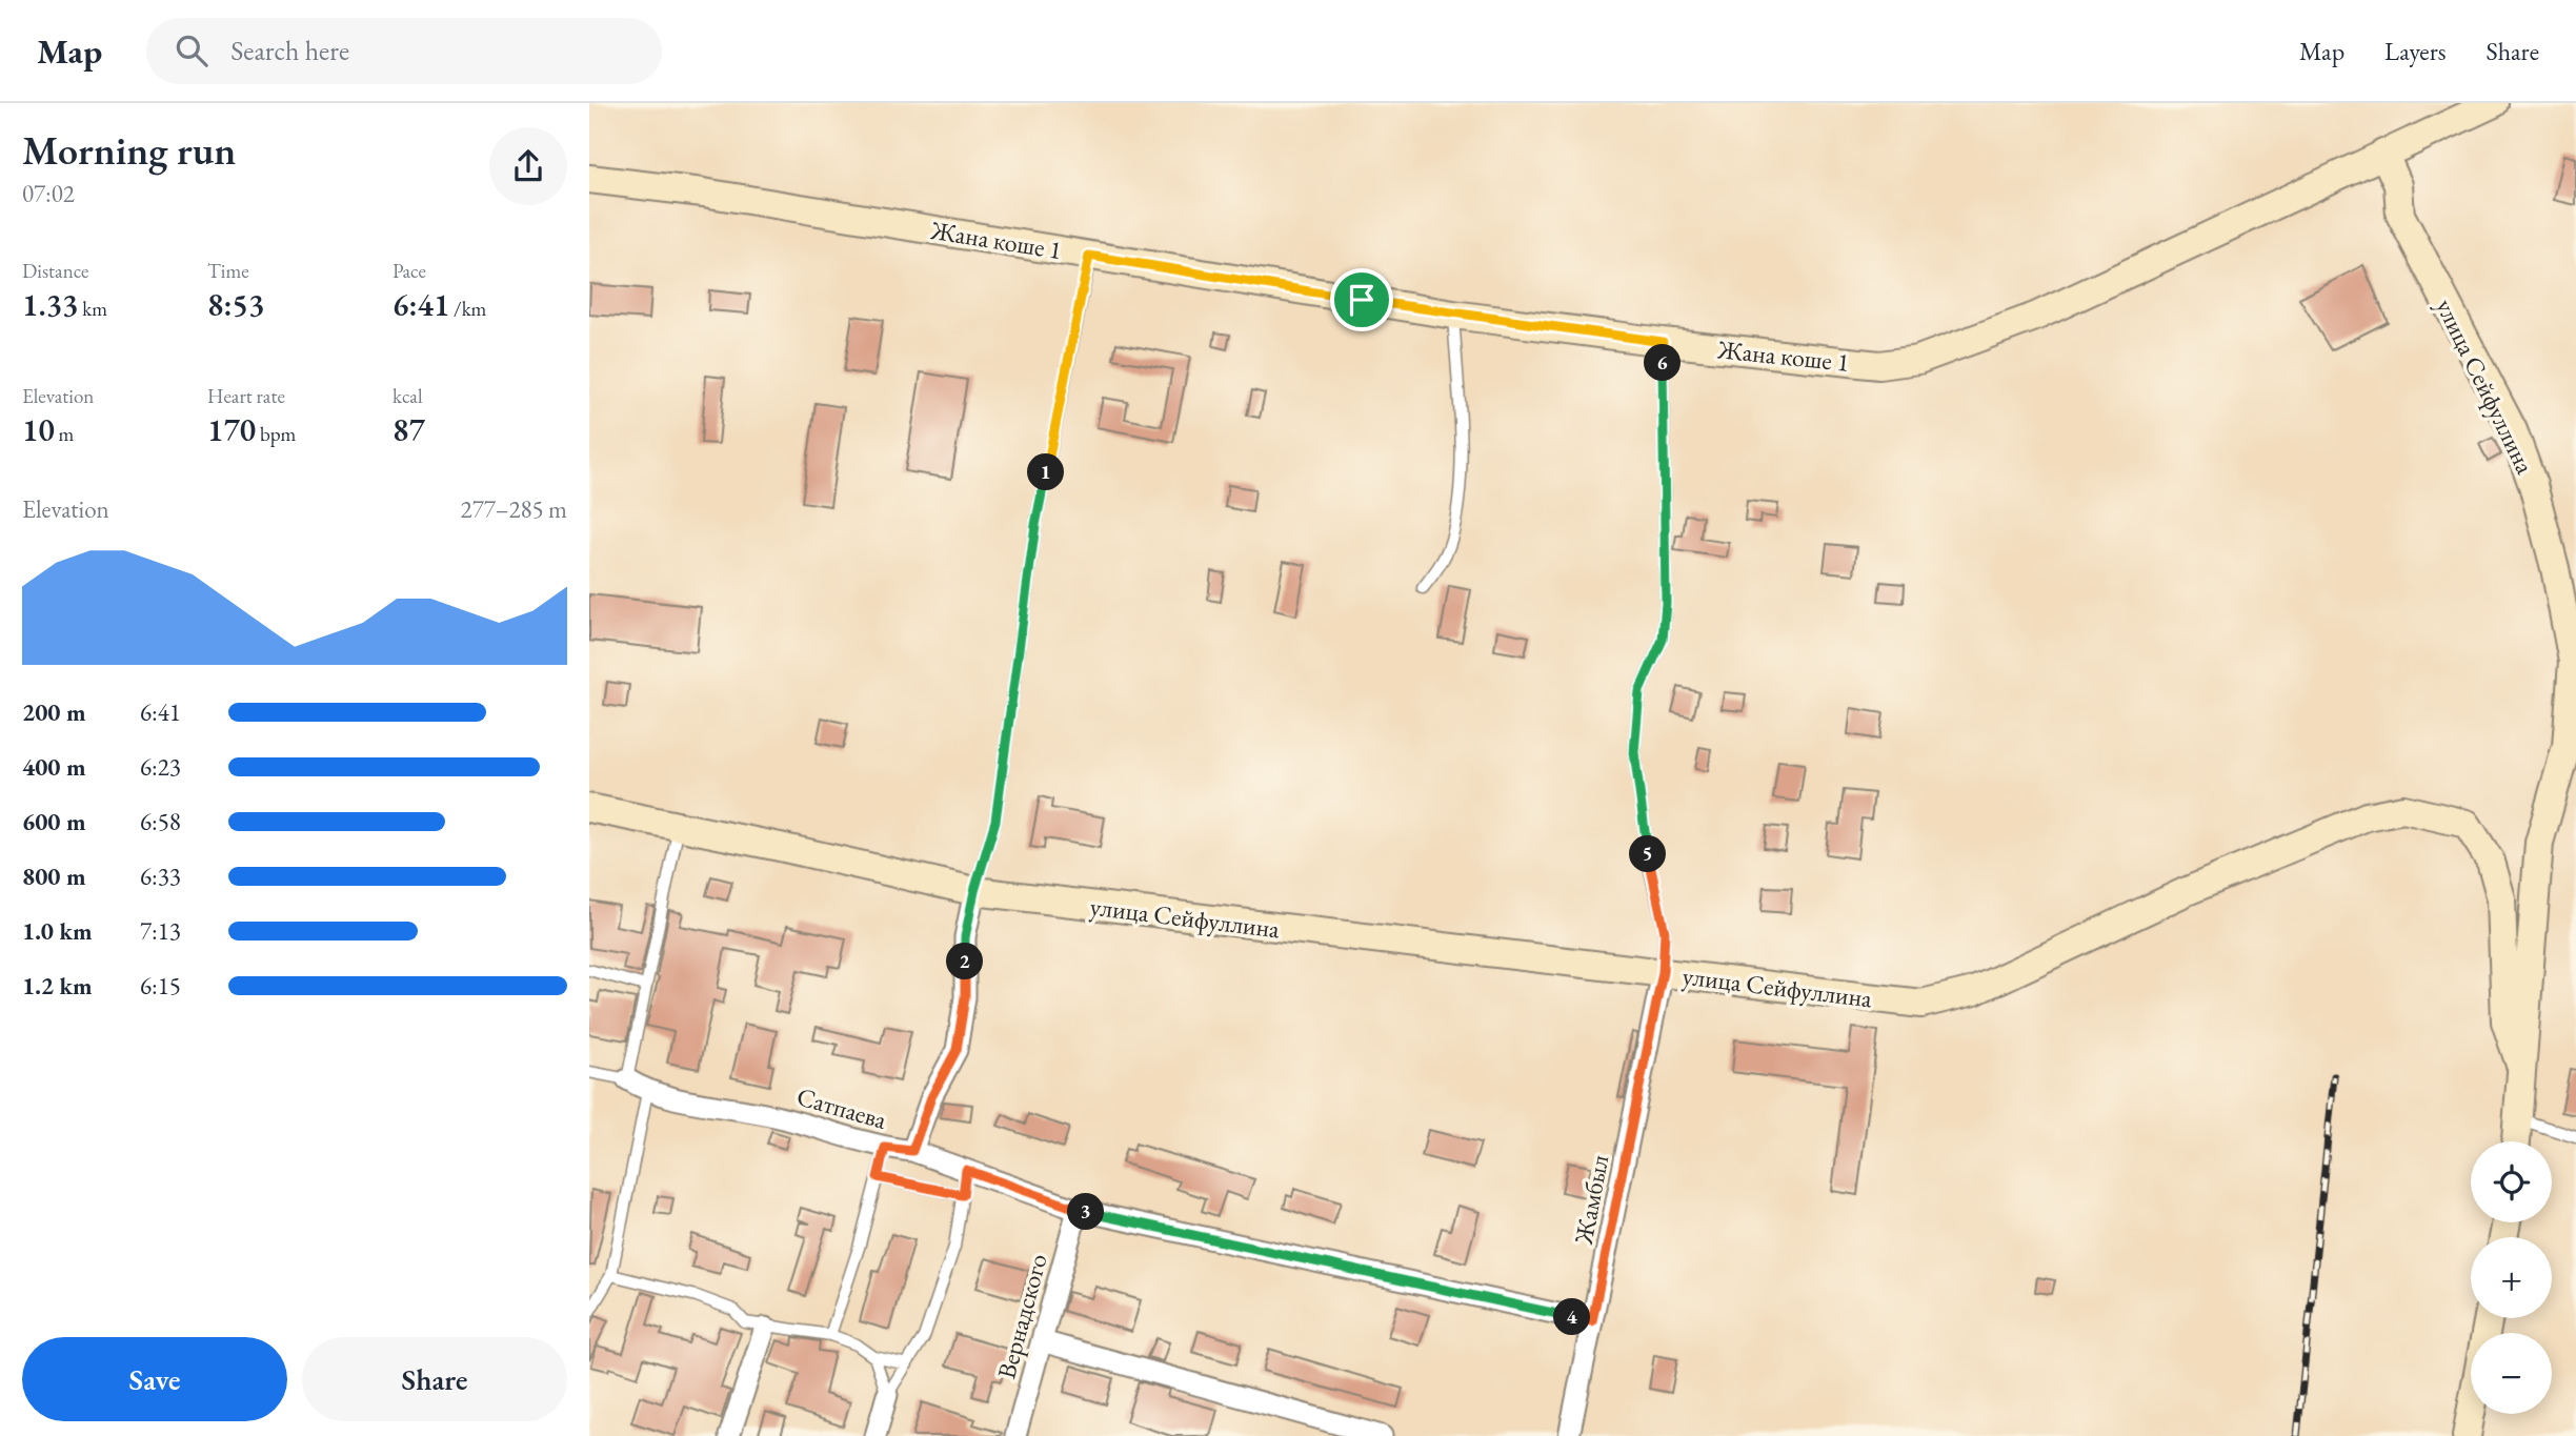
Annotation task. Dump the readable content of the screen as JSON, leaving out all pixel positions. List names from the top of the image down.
{
  "streets": {
    "street": [
      "Жана коше 1",
      "улица Сейфуллина",
      "Сатпаева",
      "Жамбыл",
      "Вернадского"
    ]
  },
  "crossings": [
    ["Жана коше 1", "улица Сейфуллина"],
    ["улица Сейфуллина", "Жамбыл"],
    ["Сатпаева", "Жамбыл"],
    ["Сатпаева", "Вернадского"]
  ],
  "page": {
    "header": "Map",
    "search": "Search here",
    "nav": ["Map", "Layers", "Share"],
    "heading": ["Morning run", "07:02"],
    "stats": [
      ["Distance", "1.33 km"],
      ["Time", "8:53"],
      ["Pace", "6:41 /km"],
      ["Elevation", "10 m"],
      ["Heart rate", "170 bpm"],
      ["kcal", "87"]
    ],
    "pins": [
      "6",
      "1",
      "5",
      "2",
      "3",
      "4"
    ],
    "chart": ["Elevation", "277–285 m"],
    "list": [
      {
        "name": "200 m",
        "note": "6:41"
      },
      {
        "name": "400 m",
        "note": "6:23"
      },
      {
        "name": "600 m",
        "note": "6:58"
      },
      {
        "name": "800 m",
        "note": "6:33"
      },
      {
        "name": "1.0 km",
        "note": "7:13"
      },
      {
        "name": "1.2 km",
        "note": "6:15"
      }
    ],
    "map_buttons": ["+", "−"],
    "buttons": ["Save", "Share"]
  }
}
